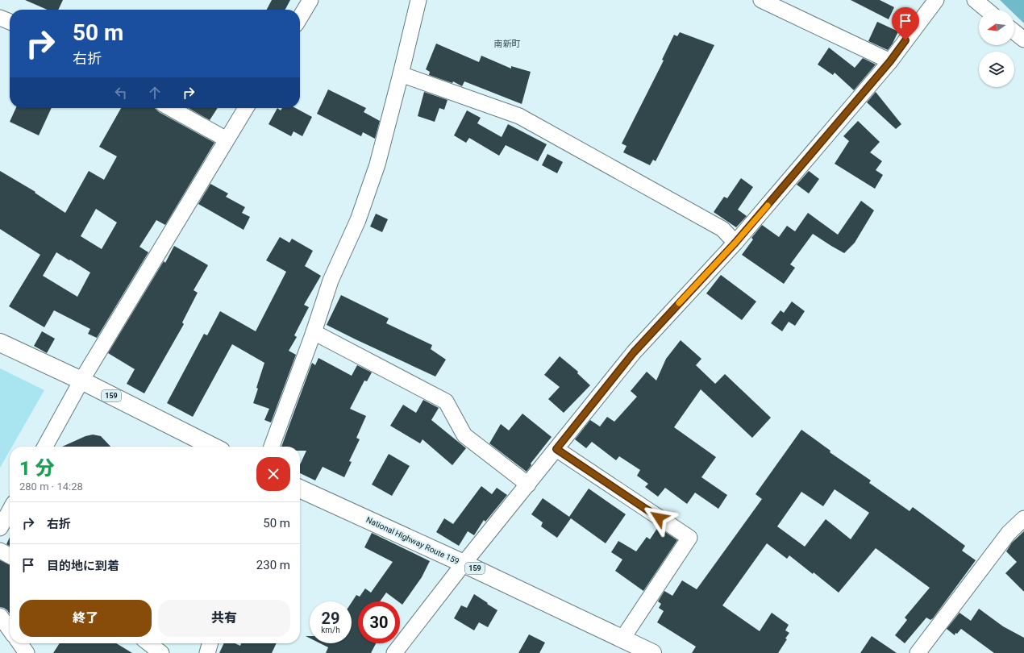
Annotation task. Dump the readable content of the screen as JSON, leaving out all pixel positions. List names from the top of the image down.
{
  "streets": {
    "highway": ["159", "National Highway Route 159"]
  },
  "districts": ["南新町"],
  "north": "left",
  "page": {
    "turn": ["50 m", "右折"],
    "heading": ["1 分", "280 m · 14:28"],
    "list": [
      {
        "name": "右折",
        "value": "50 m"
      },
      {
        "name": "目的地に到着",
        "value": "230 m"
      }
    ],
    "buttons": ["終了", "共有"],
    "speed": "29 km/h",
    "limit": "30"
  }
}
